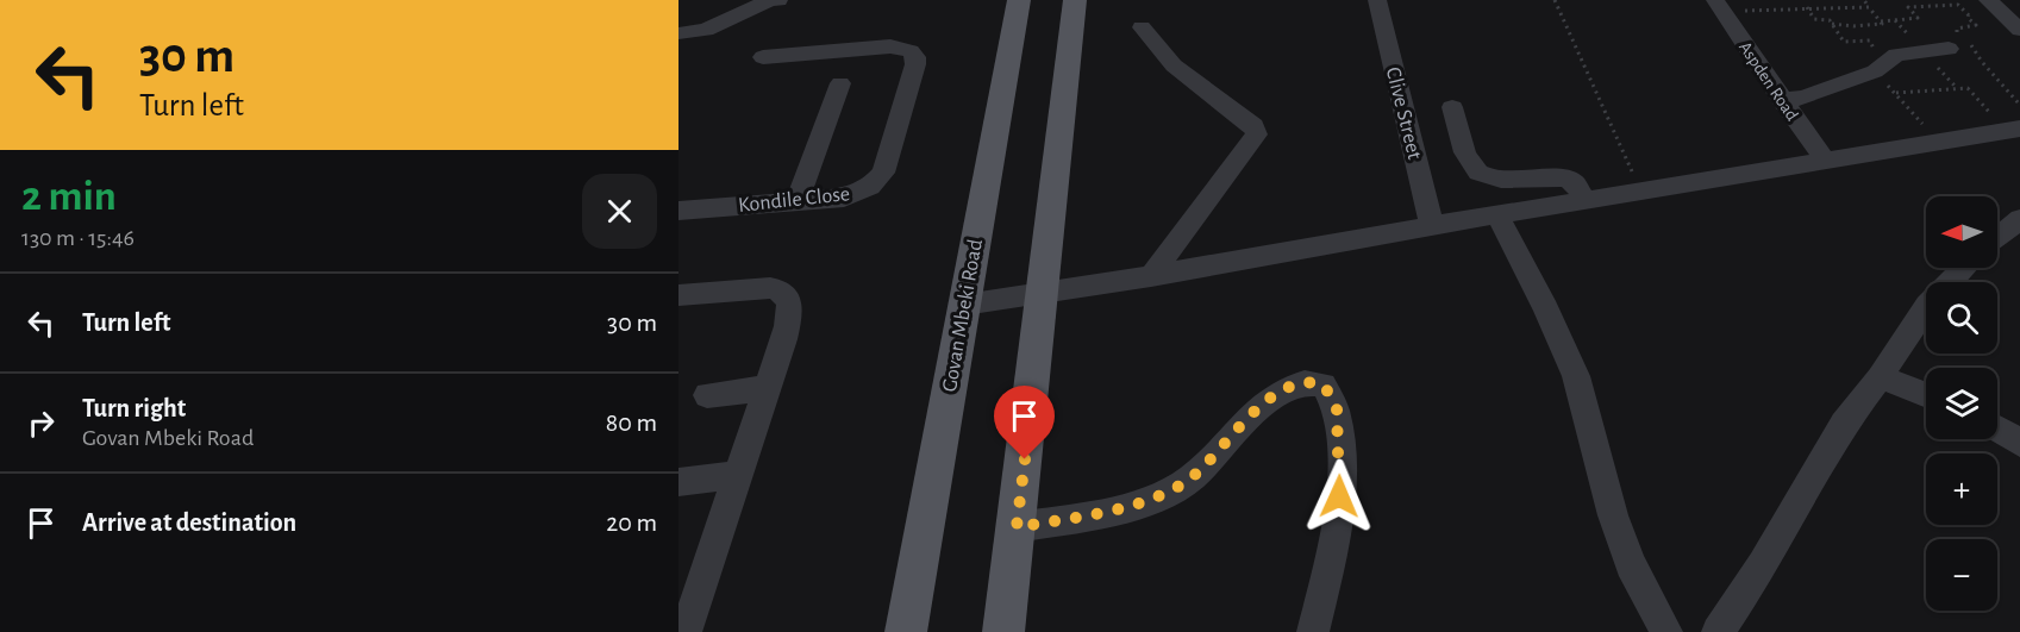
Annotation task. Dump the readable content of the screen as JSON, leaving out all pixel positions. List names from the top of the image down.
{
  "streets": {
    "main road": ["Govan Mbeki Road"],
    "street": ["Aspden Road", "Clive Street", "Kondile Close"]
  },
  "north": "left",
  "page": {
    "turn": ["30 m", "Turn left"],
    "heading": ["2 min", "130 m · 15:46"],
    "map_buttons": ["+", "−"],
    "list": [
      {
        "name": "Turn left",
        "value": "30 m"
      },
      {
        "name": "Turn right",
        "note": "Govan Mbeki Road",
        "value": "80 m"
      },
      {
        "name": "Arrive at destination",
        "value": "20 m"
      }
    ]
  }
}
